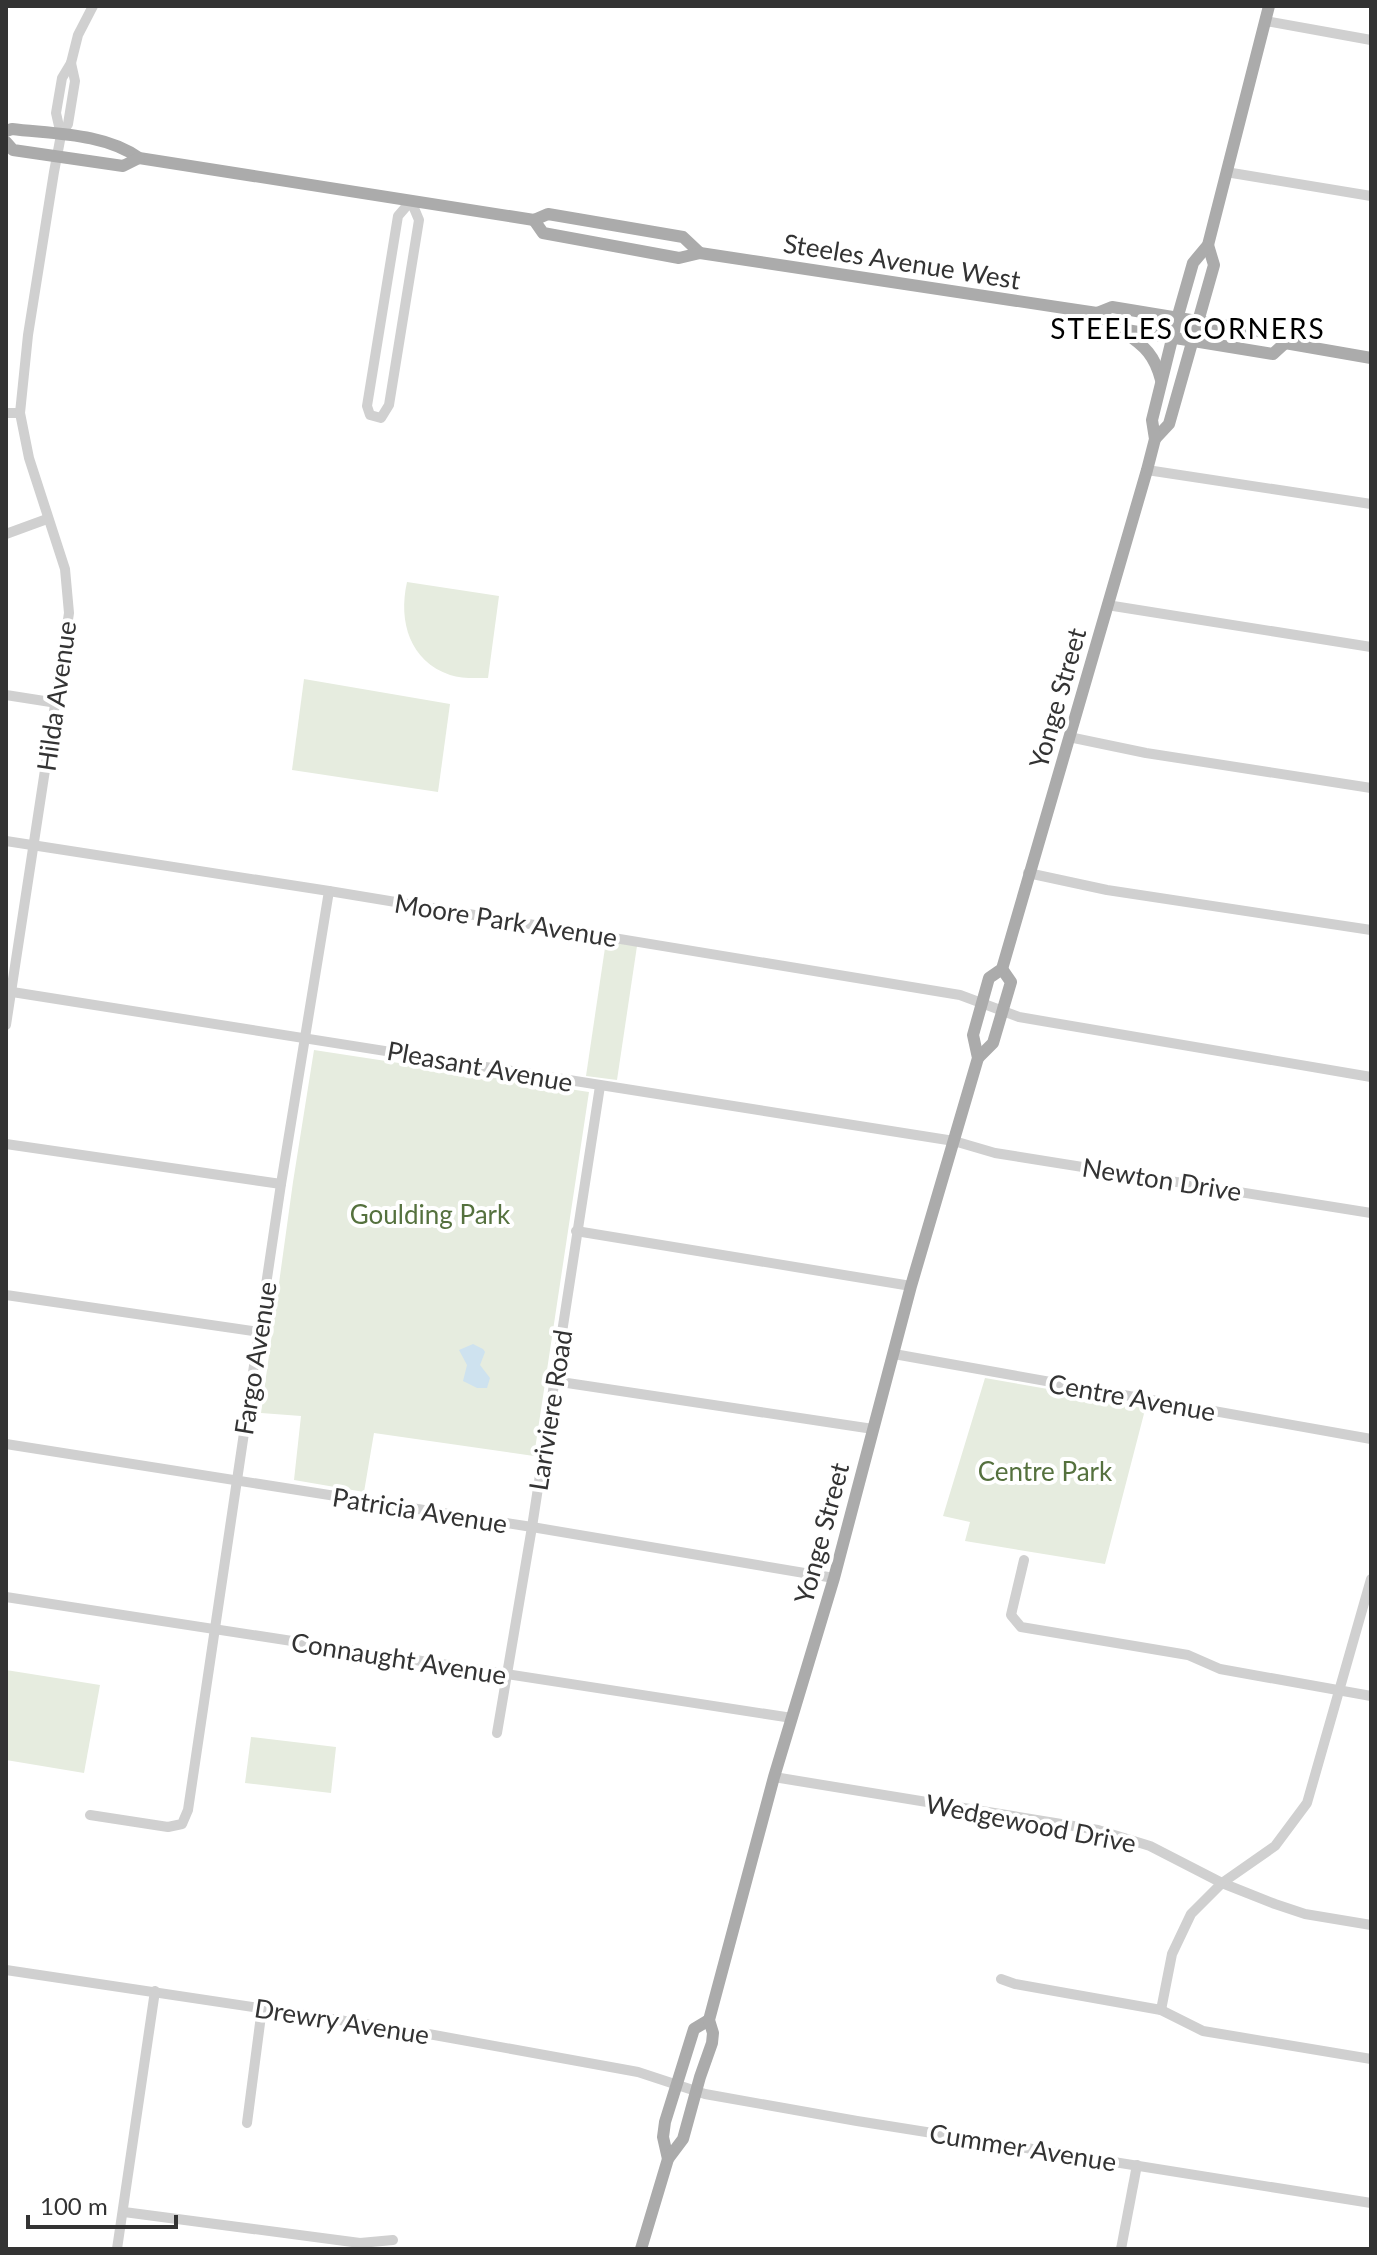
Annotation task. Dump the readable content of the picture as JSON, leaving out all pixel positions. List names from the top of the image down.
{
  "streets": {
    "main road": ["Steeles Avenue West", "Yonge Street"],
    "street": [
      "Hilda Avenue",
      "Moore Park Avenue",
      "Pleasant Avenue",
      "Newton Drive",
      "Fargo Avenue",
      "Centre Avenue",
      "Lariviere Road",
      "Patricia Avenue",
      "Connaught Avenue",
      "Wedgewood Drive",
      "Drewry Avenue",
      "Cummer Avenue"
    ]
  },
  "crossings": [
    ["Steeles Avenue West", "Hilda Avenue"],
    ["Steeles Avenue West", "Yonge Street"],
    ["Hilda Avenue", "Moore Park Avenue"],
    ["Hilda Avenue", "Pleasant Avenue"],
    ["Yonge Street", "Moore Park Avenue"],
    ["Yonge Street", "Pleasant Avenue"],
    ["Yonge Street", "Newton Drive"],
    ["Yonge Street", "Centre Avenue"],
    ["Yonge Street", "Patricia Avenue"],
    ["Yonge Street", "Connaught Avenue"],
    ["Yonge Street", "Wedgewood Drive"],
    ["Yonge Street", "Drewry Avenue"],
    ["Yonge Street", "Cummer Avenue"],
    ["Moore Park Avenue", "Fargo Avenue"],
    ["Pleasant Avenue", "Newton Drive"],
    ["Pleasant Avenue", "Fargo Avenue"],
    ["Pleasant Avenue", "Lariviere Road"],
    ["Fargo Avenue", "Patricia Avenue"],
    ["Fargo Avenue", "Connaught Avenue"],
    ["Lariviere Road", "Patricia Avenue"],
    ["Lariviere Road", "Connaught Avenue"],
    ["Drewry Avenue", "Cummer Avenue"]
  ],
  "districts": ["STEELES CORNERS"],
  "parks": ["Goulding Park", "Centre Park"],
  "scale_bar": "100 m"
}
